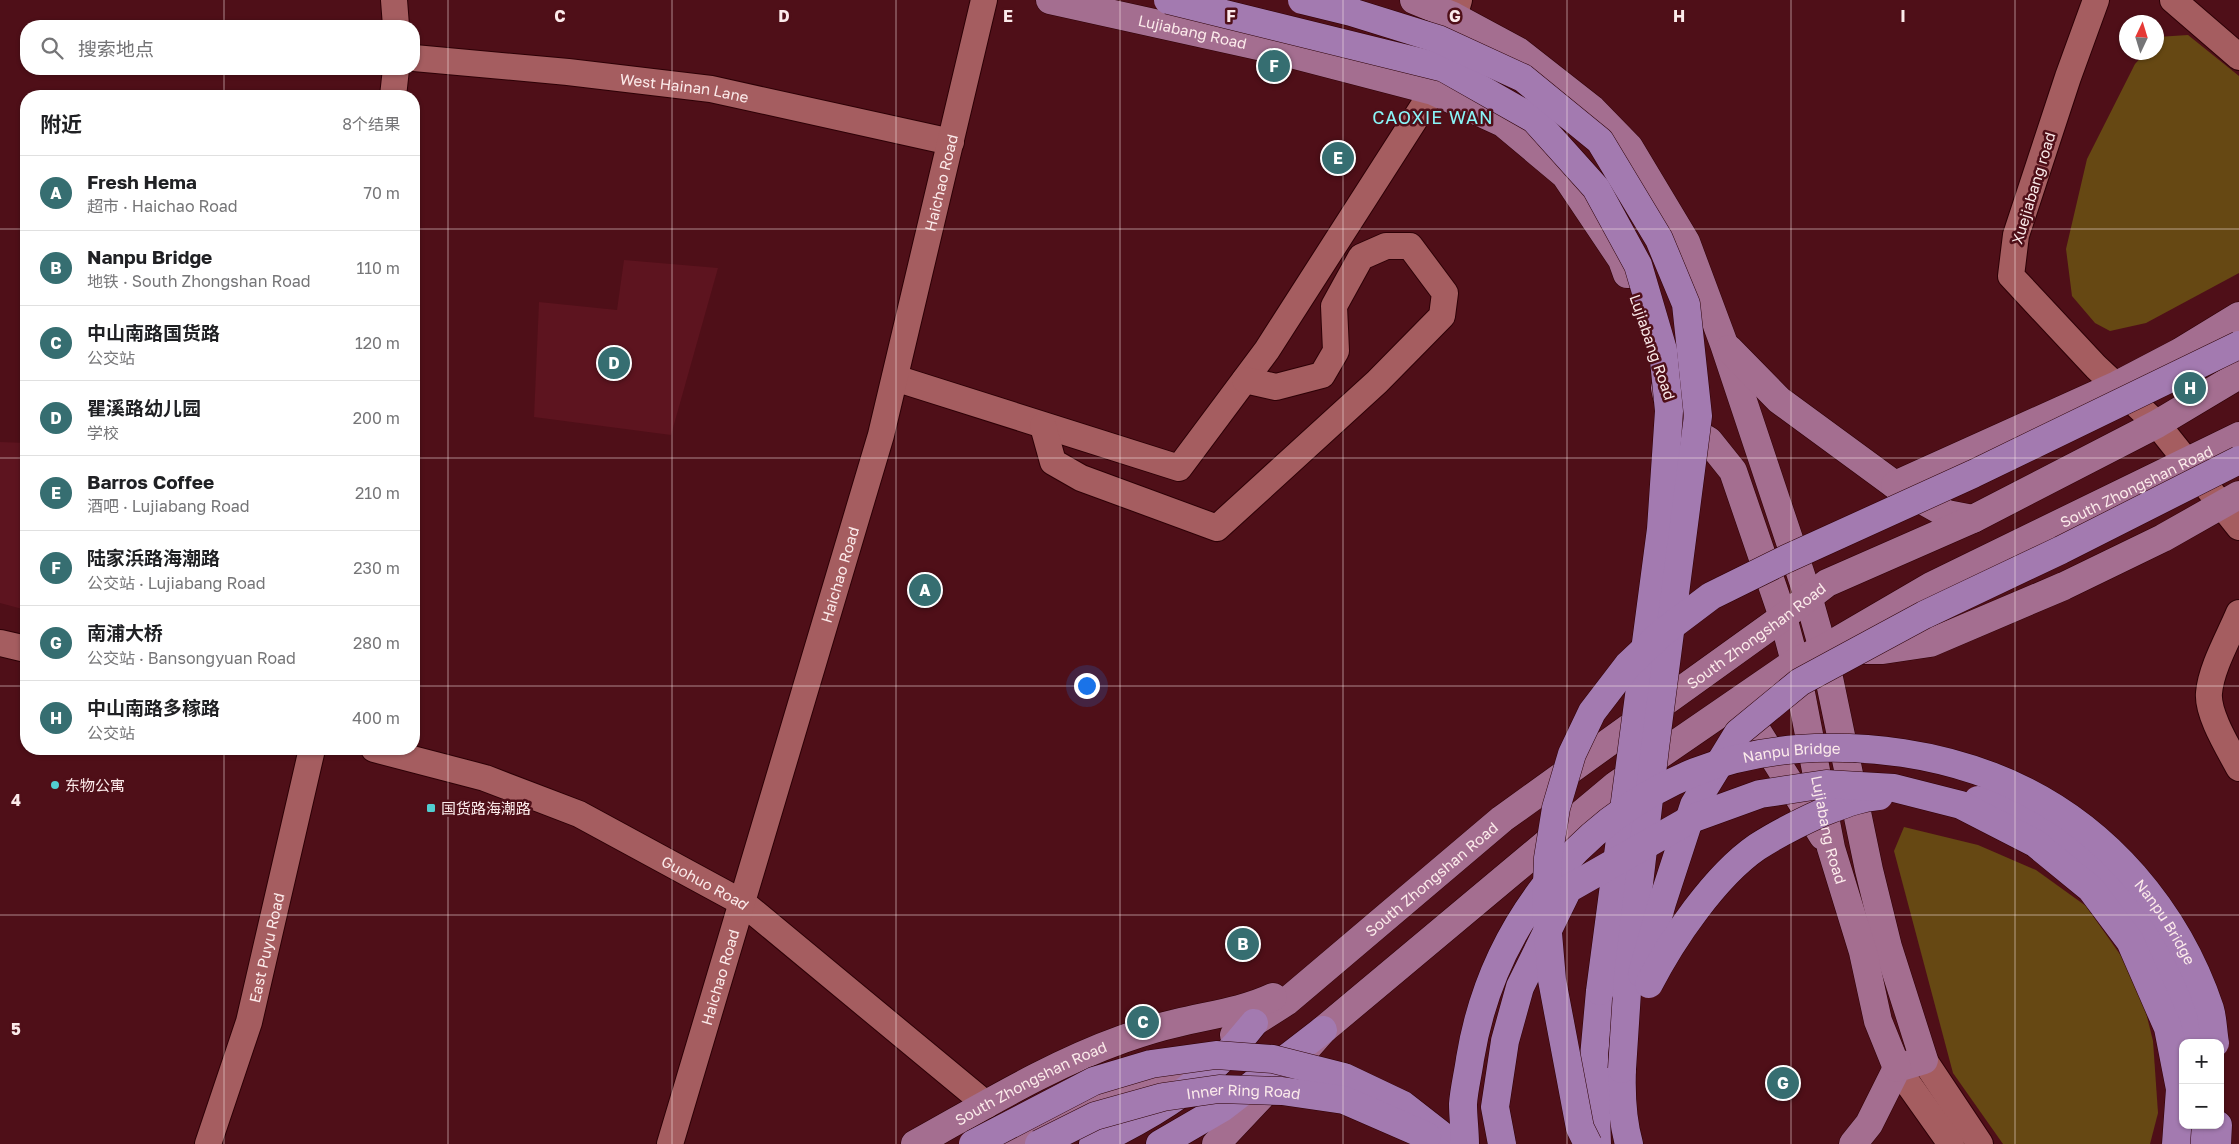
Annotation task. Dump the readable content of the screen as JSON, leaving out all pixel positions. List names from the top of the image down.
{
  "streets": {
    "highway": ["Nanpu Bridge", "Inner Ring Road"],
    "main road": ["Lujiabang Road", "South Zhongshan Road"],
    "street": [
      "West Hainan Lane",
      "Haichao Road",
      "Xuejiabang road",
      "Guohuo Road",
      "East Puyu Road"
    ]
  },
  "crossings": [
    ["Lujiabang Road", "South Zhongshan Road"],
    ["West Hainan Lane", "Haichao Road"],
    ["Haichao Road", "Guohuo Road"],
    ["Xuejiabang road", "South Zhongshan Road"],
    ["South Zhongshan Road", "Guohuo Road"]
  ],
  "districts": ["CAOXIE WAN"],
  "places": {
    "other": ["东物公寓"],
    "transit": ["国货路海潮路"]
  },
  "north": "top",
  "page": {
    "search": "搜索地点",
    "pins": [
      "F",
      "E",
      "D",
      "H",
      "A",
      "B",
      "C",
      "G"
    ],
    "heading": ["附近", "8个结果"],
    "list": [
      {
        "mark": "A",
        "name": "Fresh Hema",
        "note": "超市 · Haichao Road",
        "value": "70 m"
      },
      {
        "mark": "B",
        "name": "Nanpu Bridge",
        "note": "地铁 · South Zhongshan Road",
        "value": "110 m"
      },
      {
        "mark": "C",
        "name": "中山南路国货路",
        "note": "公交站",
        "value": "120 m"
      },
      {
        "mark": "D",
        "name": "瞿溪路幼儿园",
        "note": "学校",
        "value": "200 m"
      },
      {
        "mark": "E",
        "name": "Barros Coffee",
        "note": "酒吧 · Lujiabang Road",
        "value": "210 m"
      },
      {
        "mark": "F",
        "name": "陆家浜路海潮路",
        "note": "公交站 · Lujiabang Road",
        "value": "230 m"
      },
      {
        "mark": "G",
        "name": "南浦大桥",
        "note": "公交站 · Bansongyuan Road",
        "value": "280 m"
      },
      {
        "mark": "H",
        "name": "中山南路多稼路",
        "note": "公交站",
        "value": "400 m"
      }
    ],
    "map_buttons": ["+", "−"]
  },
  "grid": {
    "columns": [
      "C",
      "D",
      "E",
      "F",
      "G",
      "H",
      "I"
    ],
    "rows": ["4", "5"]
  }
}
